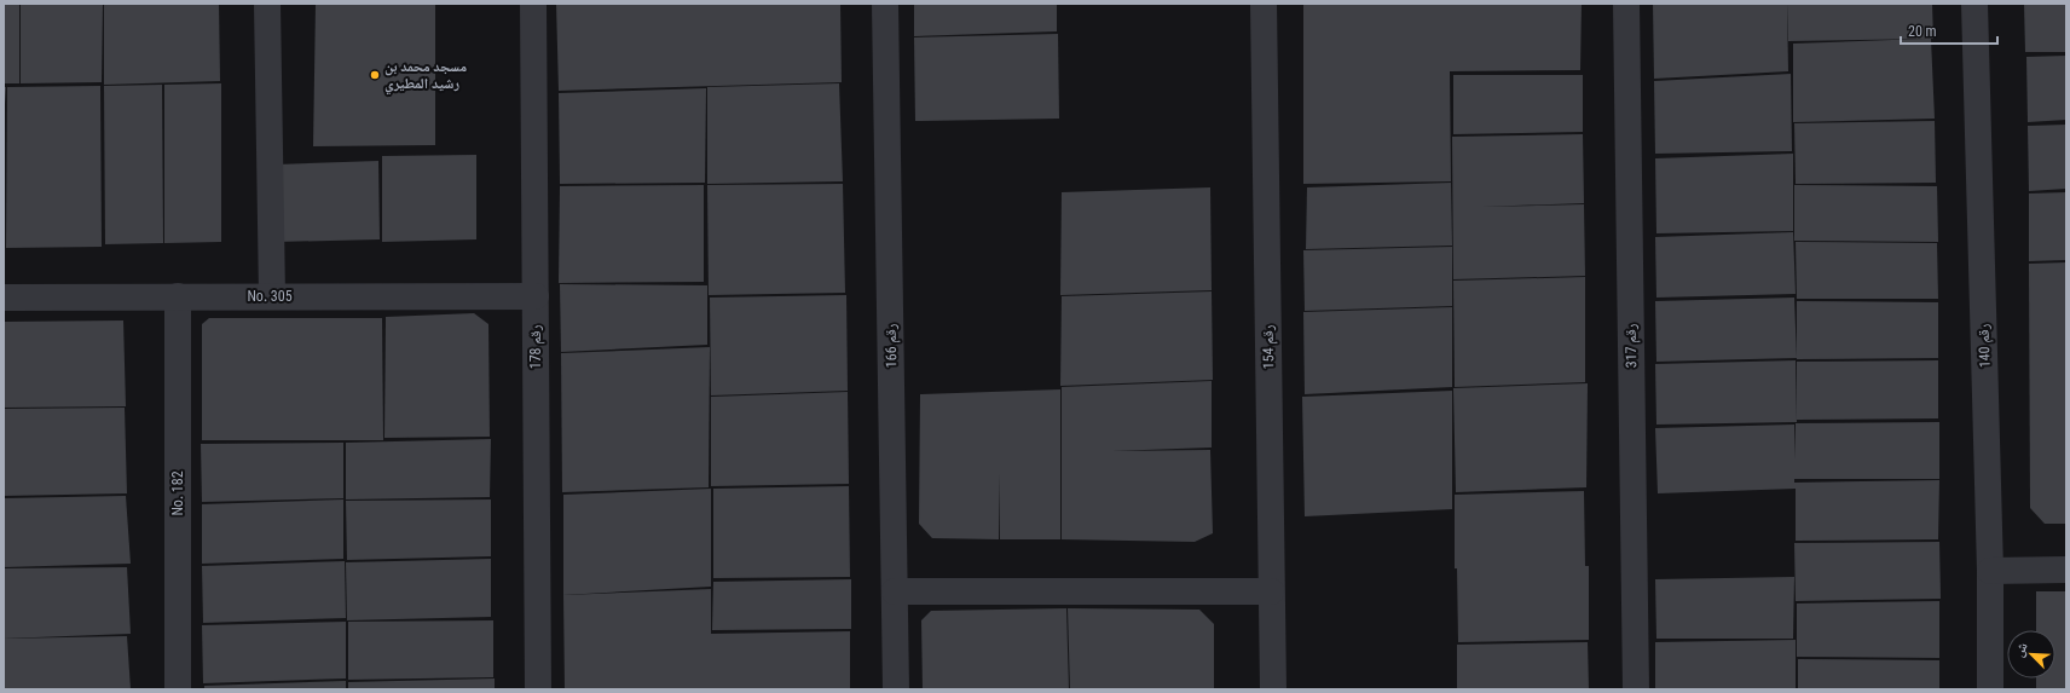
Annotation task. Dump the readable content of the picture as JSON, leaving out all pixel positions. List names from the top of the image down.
{
  "streets": {
    "street": [
      "No. 305",
      "رقم 166",
      "رقم 317",
      "رقم 140",
      "رقم 178",
      "رقم 154",
      "No. 182"
    ]
  },
  "crossings": [
    ["No. 305", "رقم 178"],
    ["No. 305", "No. 182"]
  ],
  "places": ["مسجد محمد بن رشيد المطيري"],
  "scale_bar": "20 m",
  "north": "top left"
}
